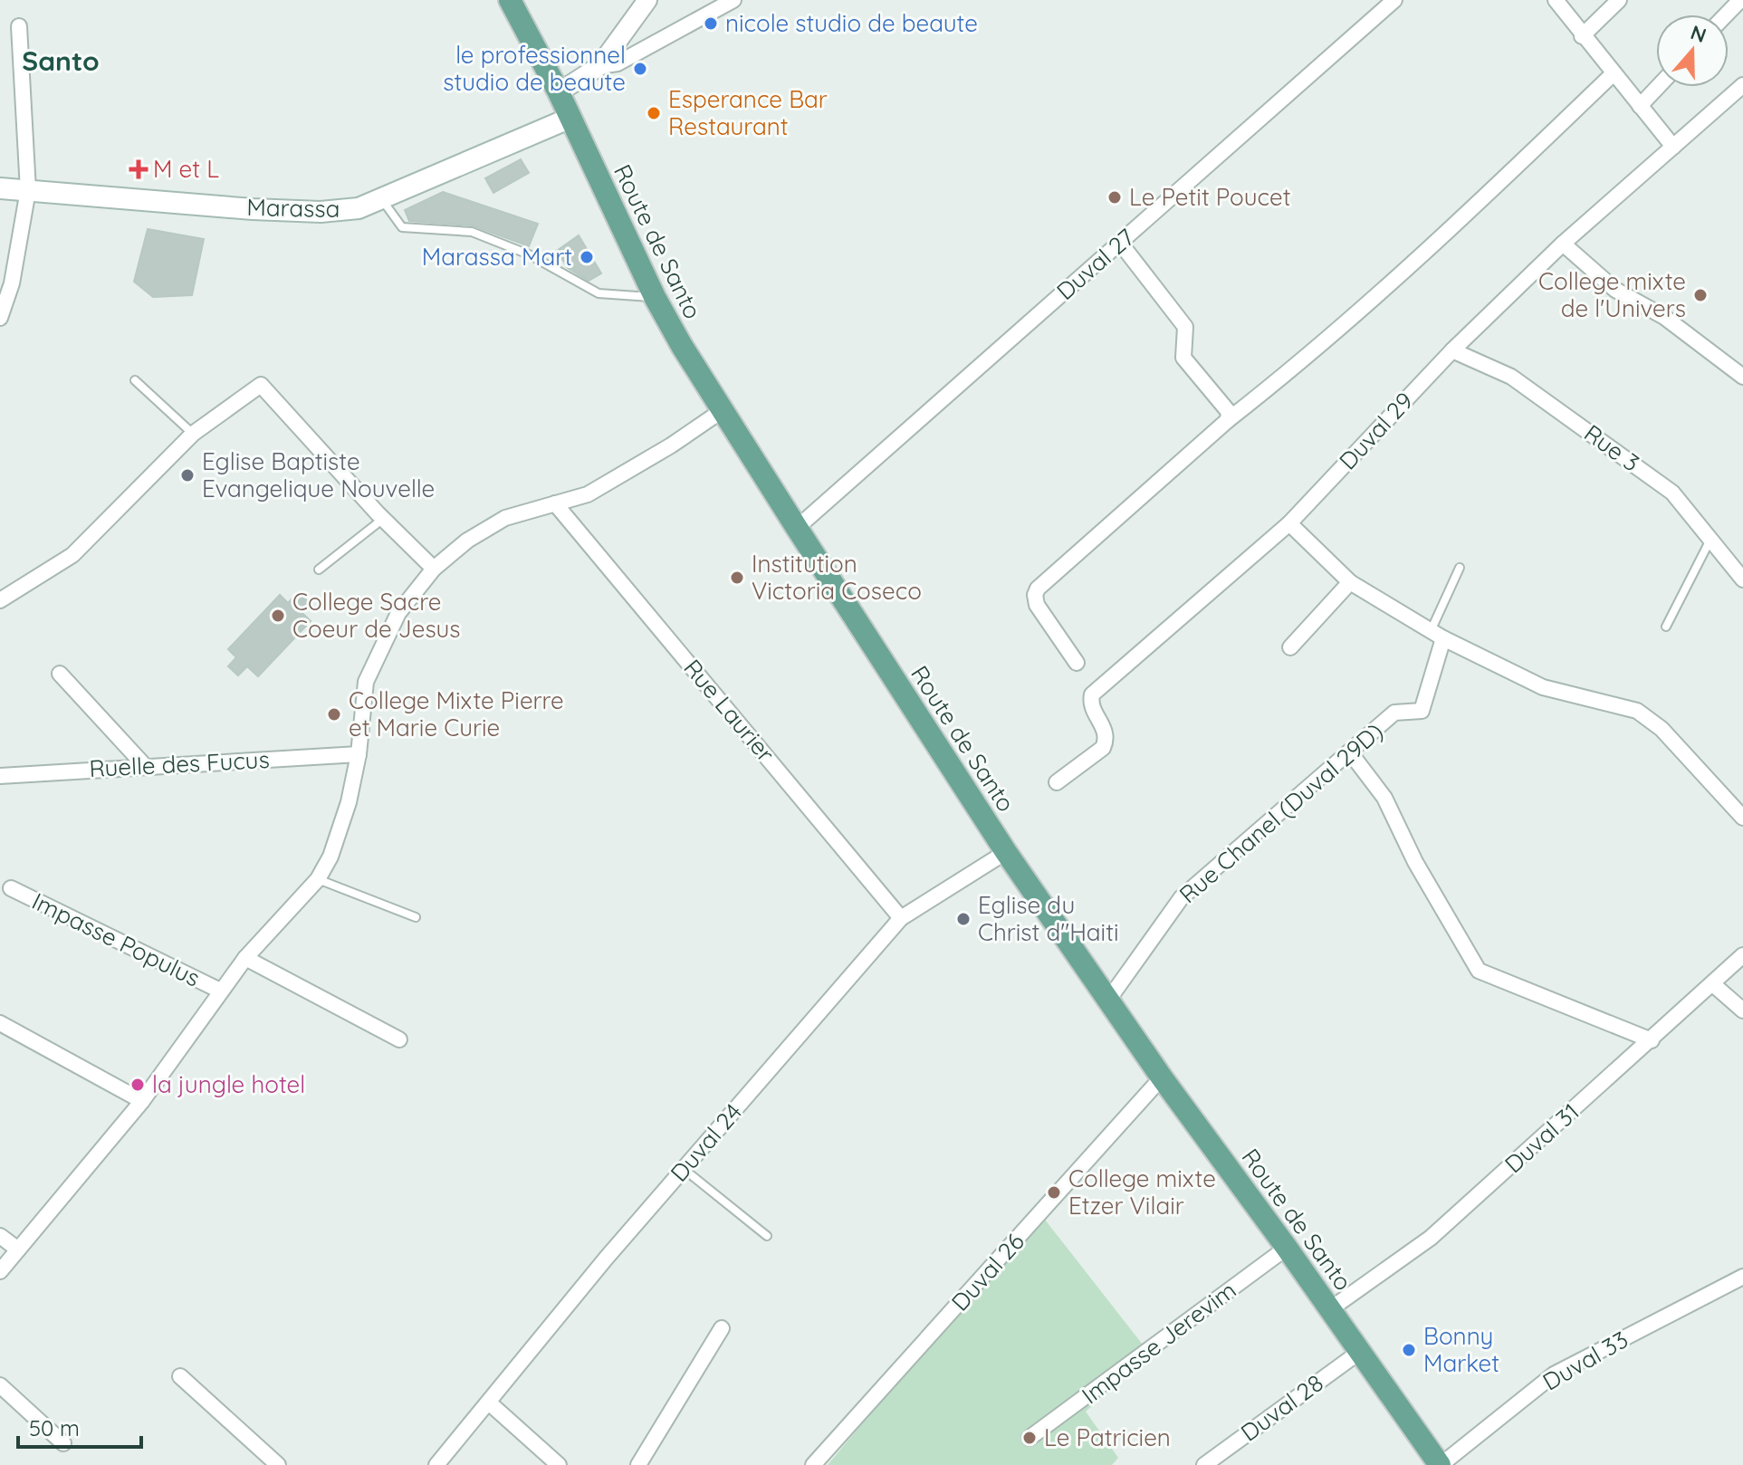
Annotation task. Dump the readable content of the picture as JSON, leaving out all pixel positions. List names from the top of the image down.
{
  "streets": {
    "main road": ["Marassa", "Route de Santo"],
    "street": [
      "Duval 27",
      "Duval 29",
      "Rue 3",
      "Rue Laurier",
      "Ruelle des Fucus",
      "Rue Chanel (Duval 29D)",
      "Impasse Populus",
      "Duval 31",
      "Duval 24",
      "Duval 26",
      "Impasse Jerevim",
      "Duval 33",
      "Duval 28"
    ]
  },
  "crossings": [
    ["Marassa", "Route de Santo"],
    ["Route de Santo", "Duval 27"],
    ["Route de Santo", "Rue Chanel (Duval 29D)"],
    ["Route de Santo", "Duval 31"],
    ["Route de Santo", "Duval 24"],
    ["Route de Santo", "Duval 26"],
    ["Route de Santo", "Impasse Jerevim"],
    ["Route de Santo", "Duval 33"],
    ["Route de Santo", "Duval 28"],
    ["Duval 29", "Rue 3"],
    ["Rue Laurier", "Duval 24"]
  ],
  "districts": ["Santo"],
  "places": {
    "other": [
      "nicole studio de beaute",
      "le professionnel studio de beaute",
      "Esperance Bar Restaurant",
      "Le Petit Poucet",
      "Marassa Mart",
      "College mixte de l'Univers",
      "Eglise Baptiste Evangelique Nouvelle",
      "Institution Victoria Coseco",
      "College Sacre Coeur de Jesus",
      "College Mixte Pierre et Marie Curie",
      "Eglise du Christ d\"Haiti",
      "la jungle hotel",
      "College mixte Etzer Vilair",
      "Bonny Market",
      "Le Patricien"
    ],
    "health": ["M et L"]
  },
  "scale_bar": "50 m",
  "north": "top"
}
